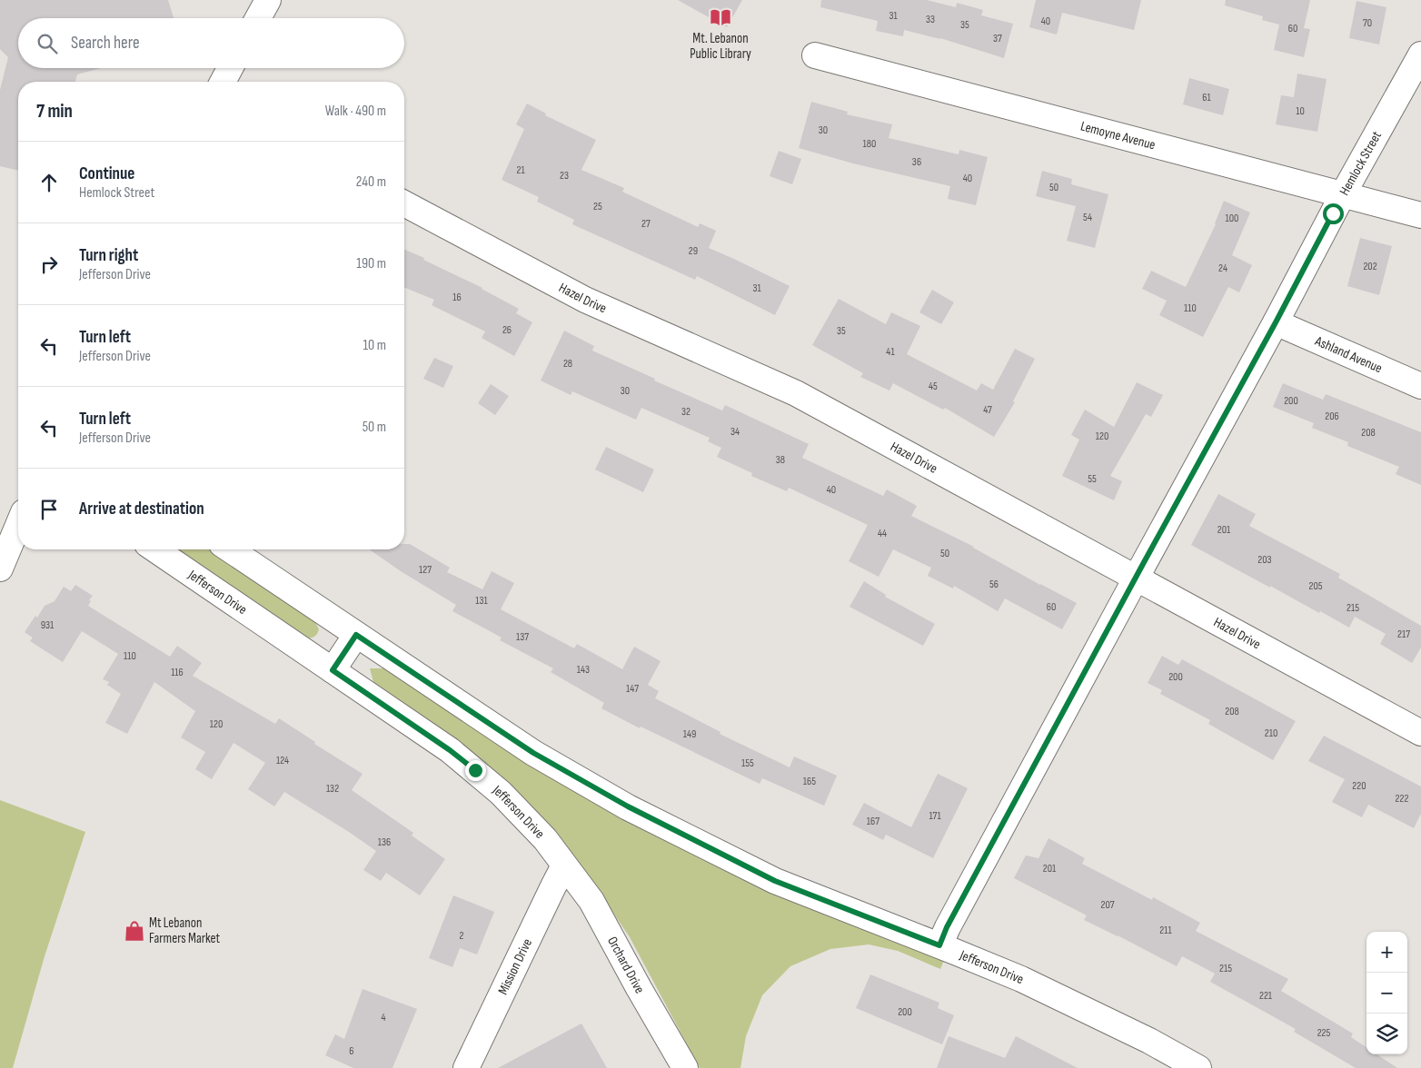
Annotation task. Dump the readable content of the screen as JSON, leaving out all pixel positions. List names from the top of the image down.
{
  "streets": {
    "street": [
      "Lemoyne Avenue",
      "Hemlock Street",
      "Hazel Drive",
      "Ashland Avenue",
      "Jefferson Drive",
      "Orchard Drive",
      "Mission Drive"
    ]
  },
  "crossings": [
    ["Lemoyne Avenue", "Hemlock Street"],
    ["Hemlock Street", "Hazel Drive"],
    ["Hemlock Street", "Ashland Avenue"],
    ["Hemlock Street", "Jefferson Drive"],
    ["Jefferson Drive", "Orchard Drive"],
    ["Jefferson Drive", "Mission Drive"],
    ["Orchard Drive", "Mission Drive"]
  ],
  "places": {
    "library": ["Mt. Lebanon Public Library"],
    "shop": ["Mt Lebanon Farmers Market"]
  },
  "house_numbers": [
    "31",
    "33",
    "40",
    "70",
    "35",
    "60",
    "37",
    "61",
    "10",
    "30",
    "180",
    "36",
    "21",
    "23",
    "40",
    "50",
    "25",
    "54",
    "100",
    "27",
    "29",
    "202",
    "24",
    "31",
    "16",
    "110",
    "26",
    "35",
    "41",
    "28",
    "45",
    "30",
    "200",
    "47",
    "32",
    "206",
    "34",
    "208",
    "120",
    "38",
    "55",
    "40",
    "201",
    "44",
    "50",
    "203",
    "127",
    "56",
    "205",
    "131",
    "60",
    "215",
    "931",
    "217",
    "137",
    "110",
    "143",
    "116",
    "200",
    "147",
    "208",
    "120",
    "210",
    "149",
    "124",
    "155",
    "165",
    "220",
    "132",
    "222",
    "171",
    "167",
    "136",
    "201",
    "207",
    "211",
    "2",
    "215",
    "221",
    "200",
    "4",
    "225",
    "6"
  ],
  "page": {
    "search": "Search here",
    "heading": ["7 min", "Walk · 490 m"],
    "list": [
      ["Continue", "Hemlock Street", "240 m"],
      ["Turn right", "Jefferson Drive", "190 m"],
      ["Turn left", "Jefferson Drive", "10 m"],
      ["Turn left", "Jefferson Drive", "50 m"],
      "Arrive at destination"
    ],
    "map_buttons": ["+", "−"]
  }
}
